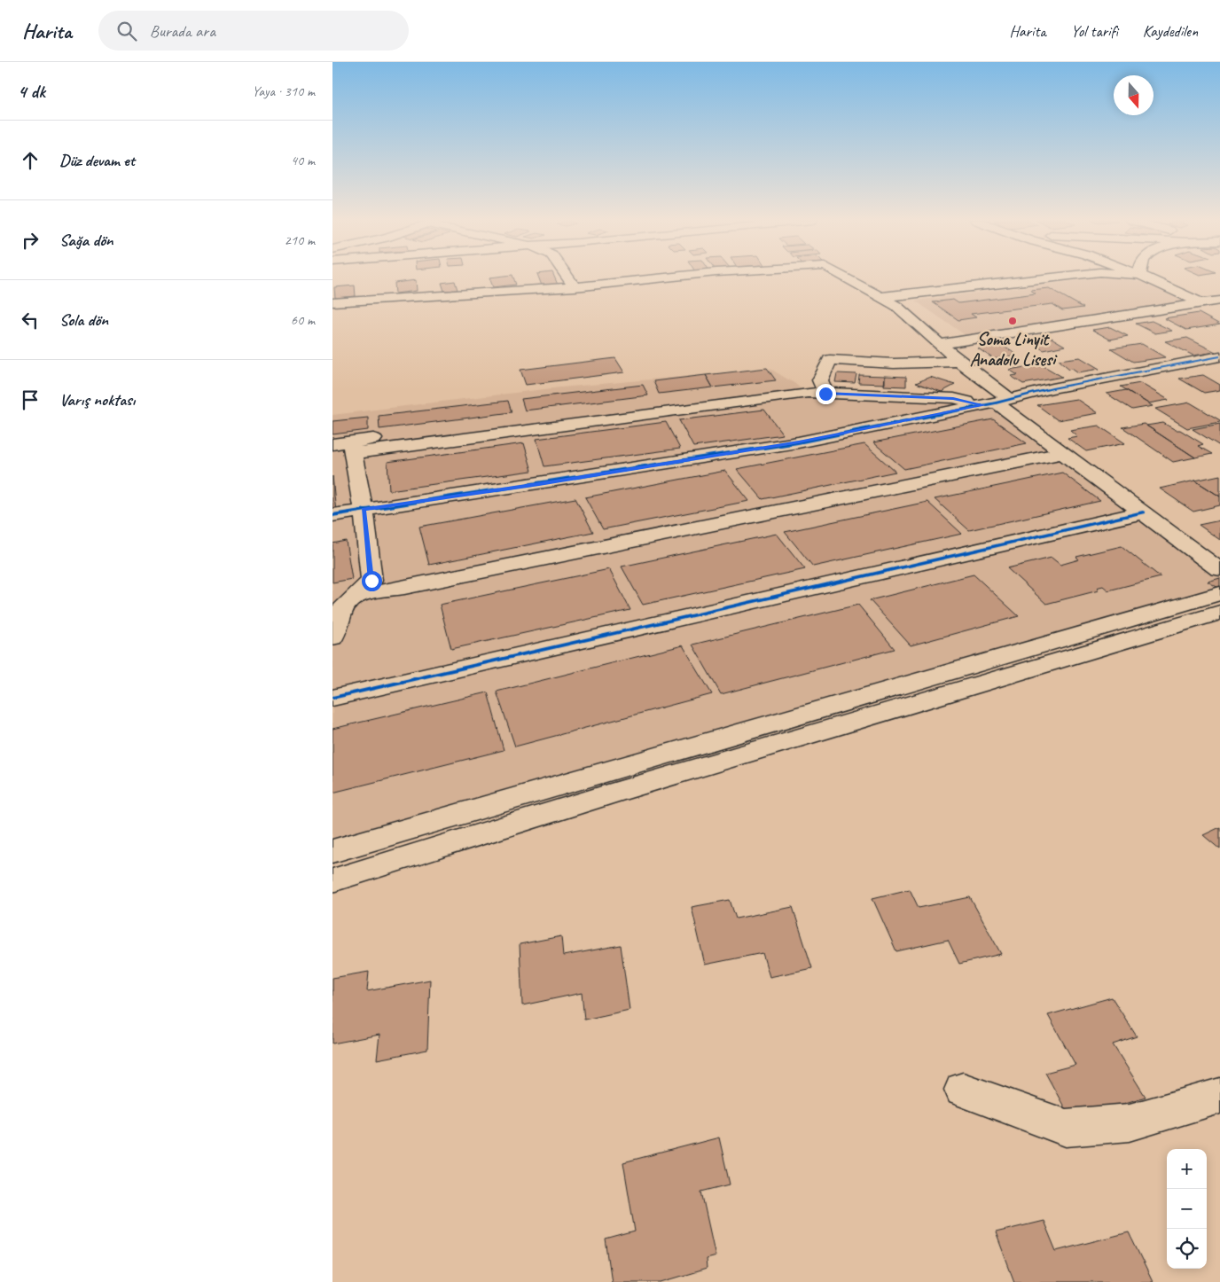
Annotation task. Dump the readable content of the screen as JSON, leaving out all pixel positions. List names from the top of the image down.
{
  "places": ["Soma Linyit Anadolu Lisesi"],
  "north": "bottom",
  "page": {
    "header": "Harita",
    "search": "Burada ara",
    "nav": ["Harita", "Yol tarifi", "Kaydedilen"],
    "heading": ["4 dk", "Yaya · 310 m"],
    "list": [
      ["Düz devam et", "40 m"],
      ["Sağa dön", "210 m"],
      ["Sola dön", "60 m"],
      "Varış noktası"
    ],
    "map_buttons": ["+", "−"]
  }
}
